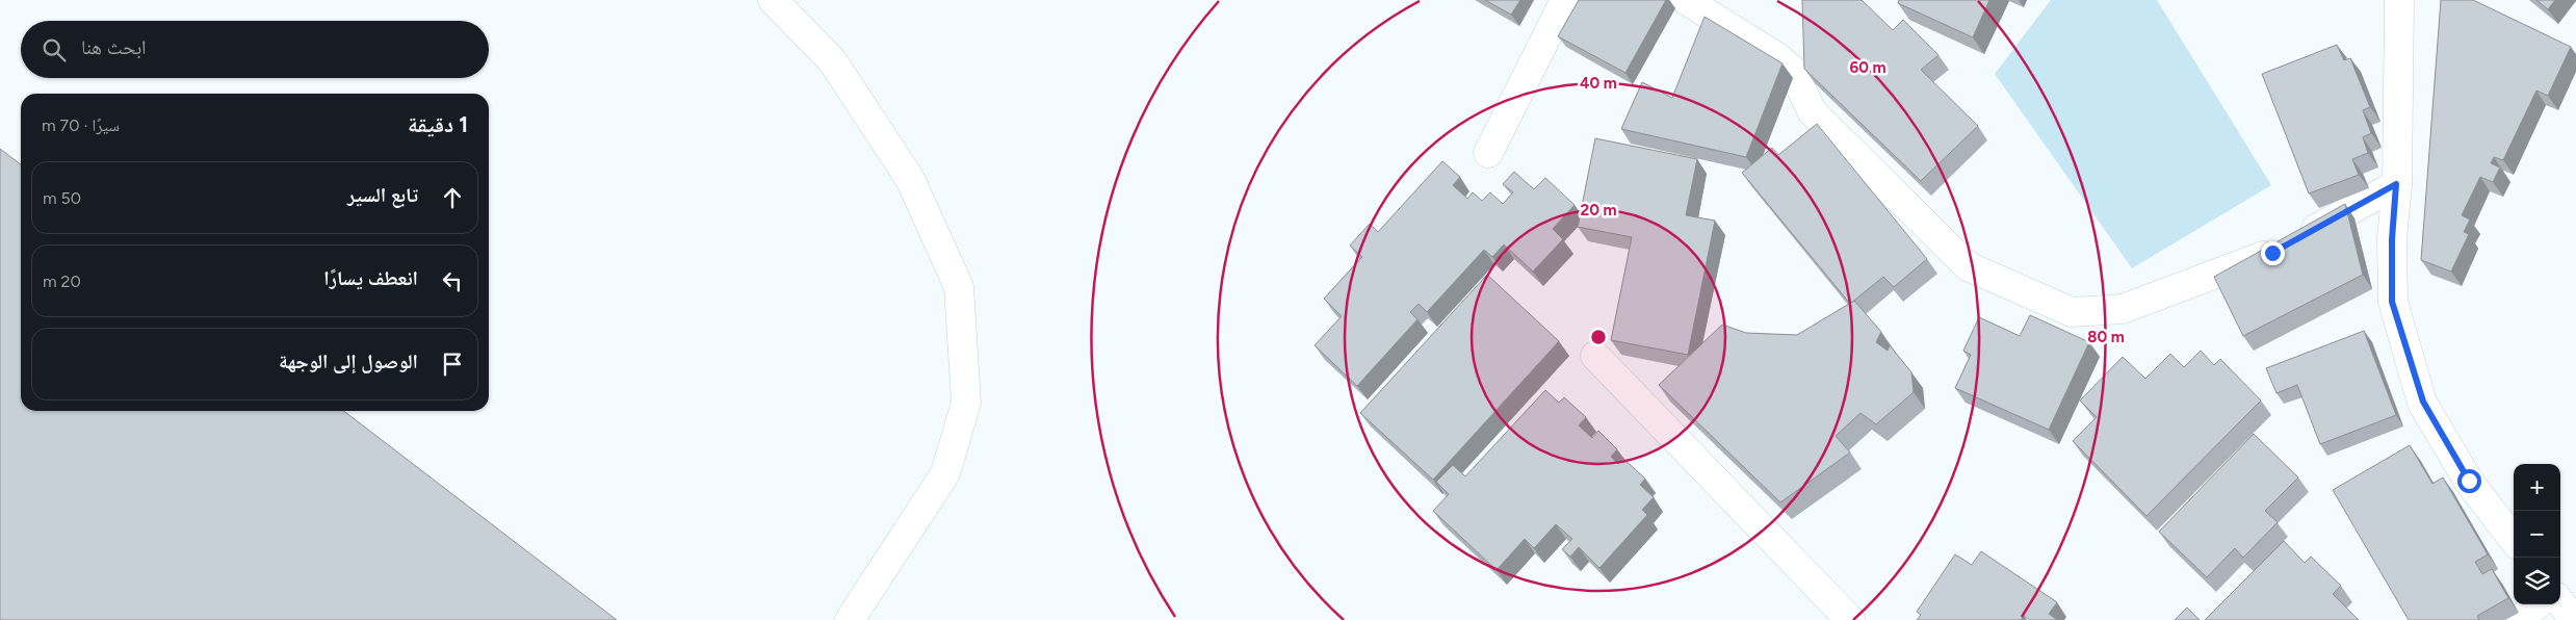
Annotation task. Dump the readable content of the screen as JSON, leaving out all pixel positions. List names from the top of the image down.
{
  "page": {
    "search": "ابحث هنا",
    "heading": ["1 دقيقة", "سيرًا · 70 m"],
    "list": [
      ["تابع السير", "50 m"],
      ["انعطف يسارًا", "20 m"],
      "الوصول إلى الوجهة"
    ],
    "map_buttons": ["+", "−"]
  },
  "rings": [
    "60 m",
    "40 m",
    "20 m",
    "80 m"
  ]
}
